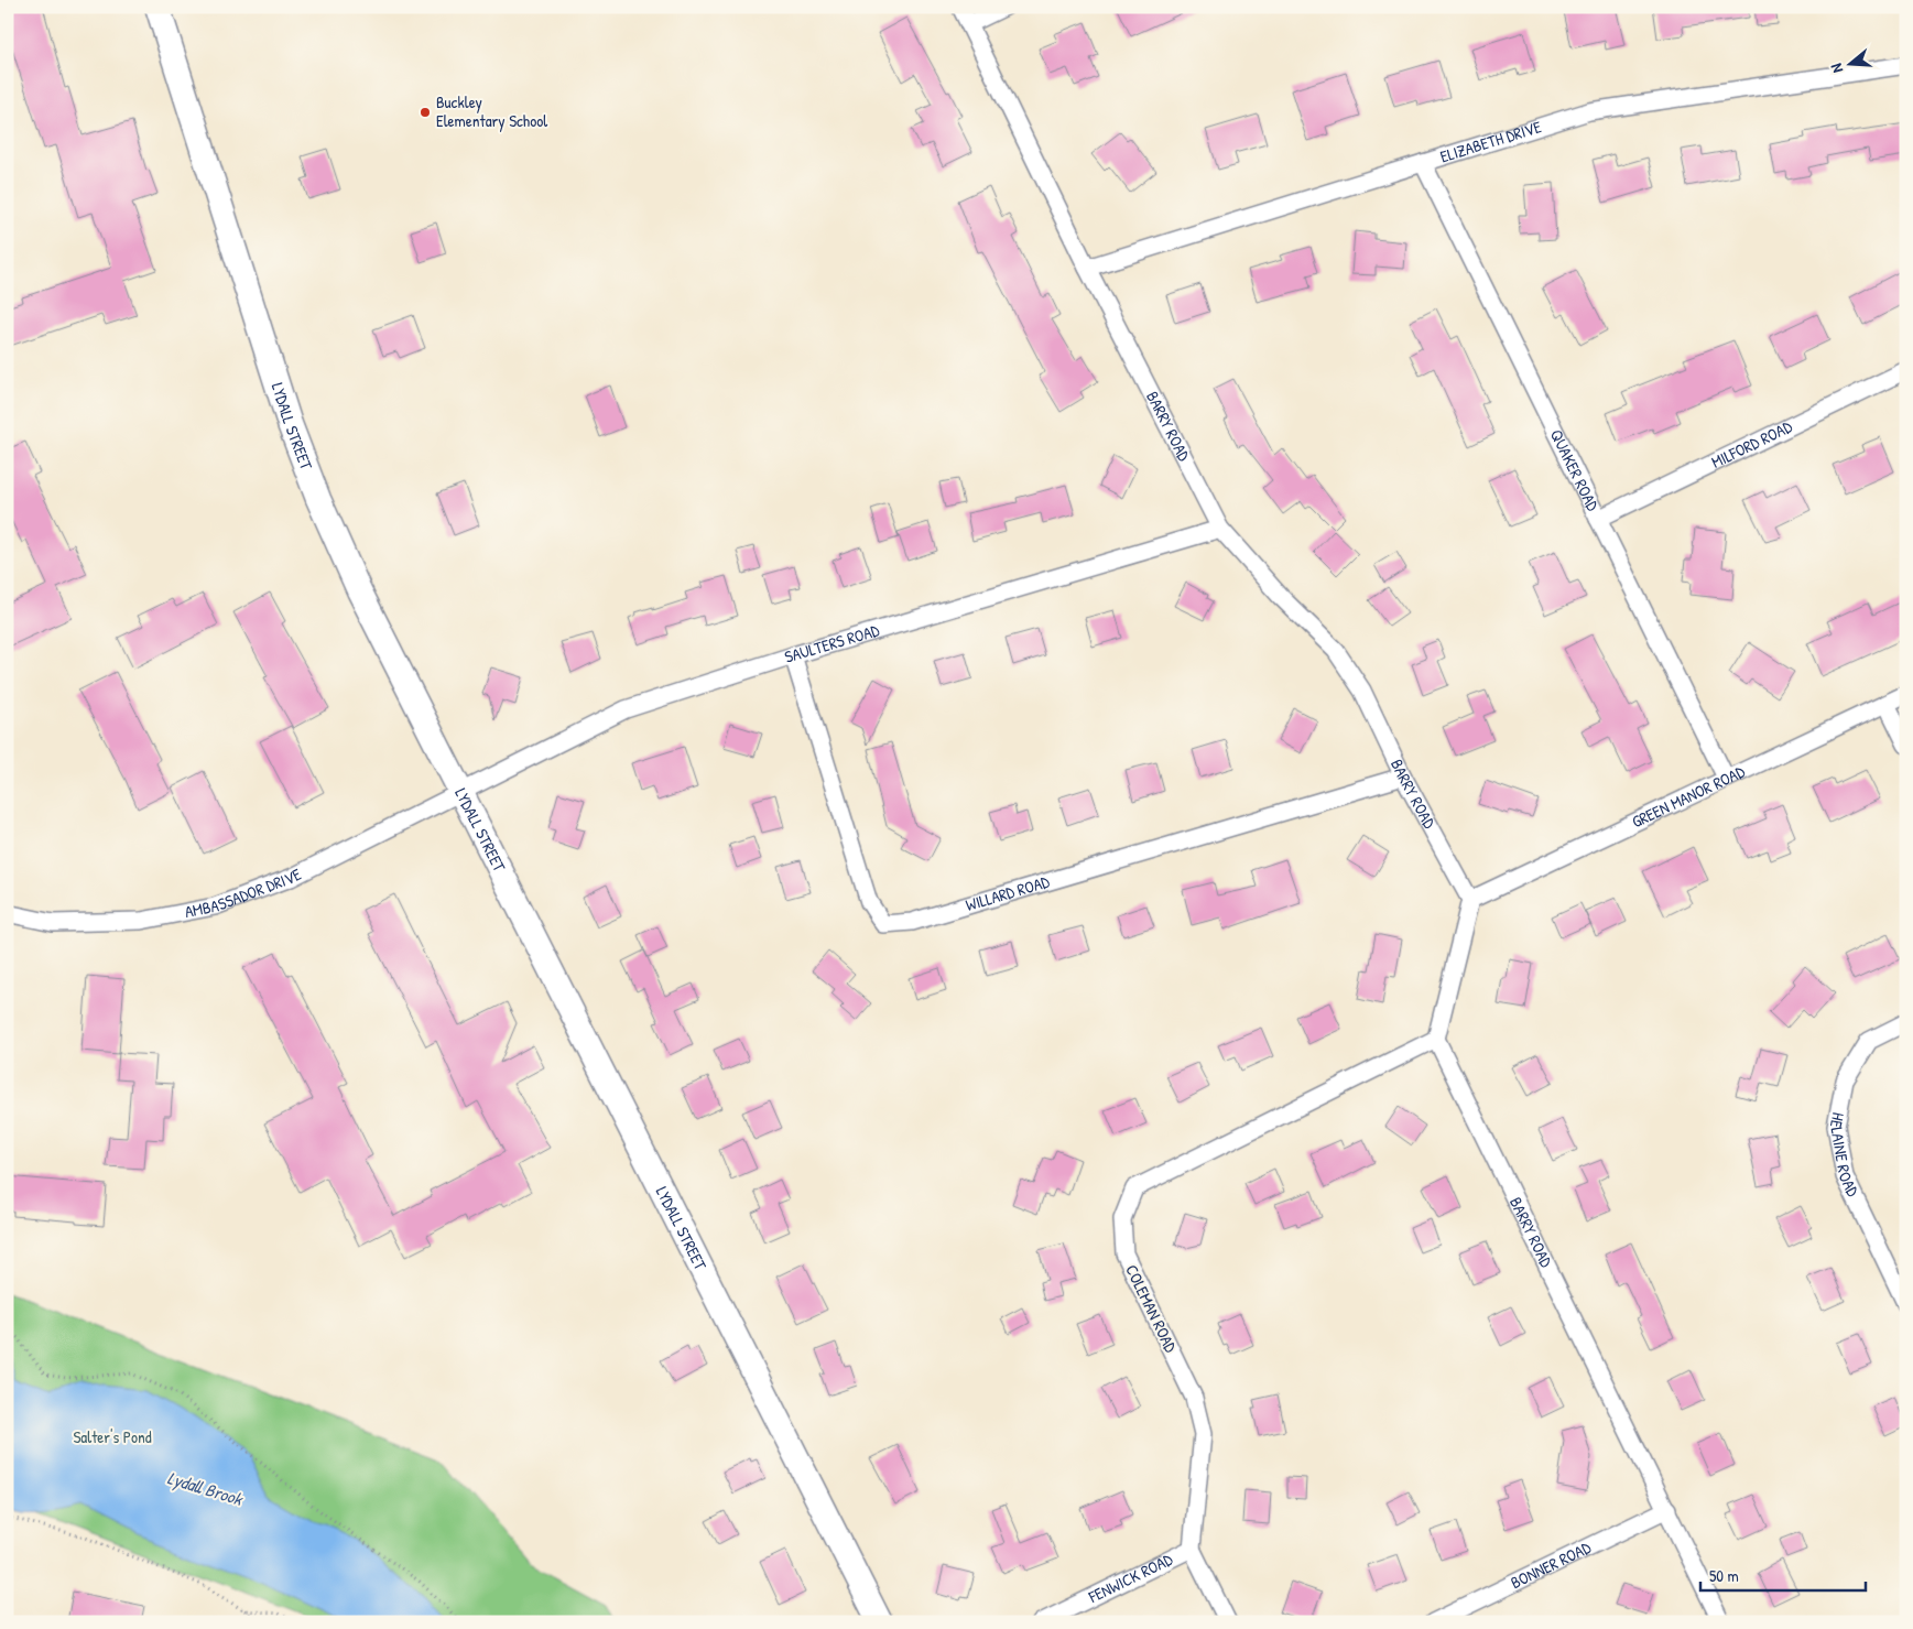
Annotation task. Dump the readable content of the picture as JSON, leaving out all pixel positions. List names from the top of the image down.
{
  "streets": {
    "street": [
      "ELIZABETH DRIVE",
      "LYDALL STREET",
      "BARRY ROAD",
      "MILFORD ROAD",
      "QUAKER ROAD",
      "SAULTERS ROAD",
      "GREEN MANOR ROAD",
      "AMBASSADOR DRIVE",
      "WILLARD ROAD",
      "HELAINE ROAD",
      "COLEMAN ROAD",
      "BONNER ROAD",
      "FENWICK ROAD"
    ]
  },
  "crossings": [
    ["ELIZABETH DRIVE", "BARRY ROAD"],
    ["ELIZABETH DRIVE", "QUAKER ROAD"],
    ["LYDALL STREET", "SAULTERS ROAD"],
    ["LYDALL STREET", "AMBASSADOR DRIVE"],
    ["BARRY ROAD", "SAULTERS ROAD"],
    ["BARRY ROAD", "GREEN MANOR ROAD"],
    ["BARRY ROAD", "WILLARD ROAD"],
    ["BARRY ROAD", "COLEMAN ROAD"],
    ["BARRY ROAD", "BONNER ROAD"],
    ["MILFORD ROAD", "QUAKER ROAD"],
    ["QUAKER ROAD", "GREEN MANOR ROAD"],
    ["SAULTERS ROAD", "AMBASSADOR DRIVE"],
    ["SAULTERS ROAD", "WILLARD ROAD"],
    ["COLEMAN ROAD", "FENWICK ROAD"]
  ],
  "water": ["Lydall Brook"],
  "parks": ["Salter's Pond"],
  "places": ["Buckley Elementary School"],
  "scale_bar": "50 m",
  "north": "left"
}
